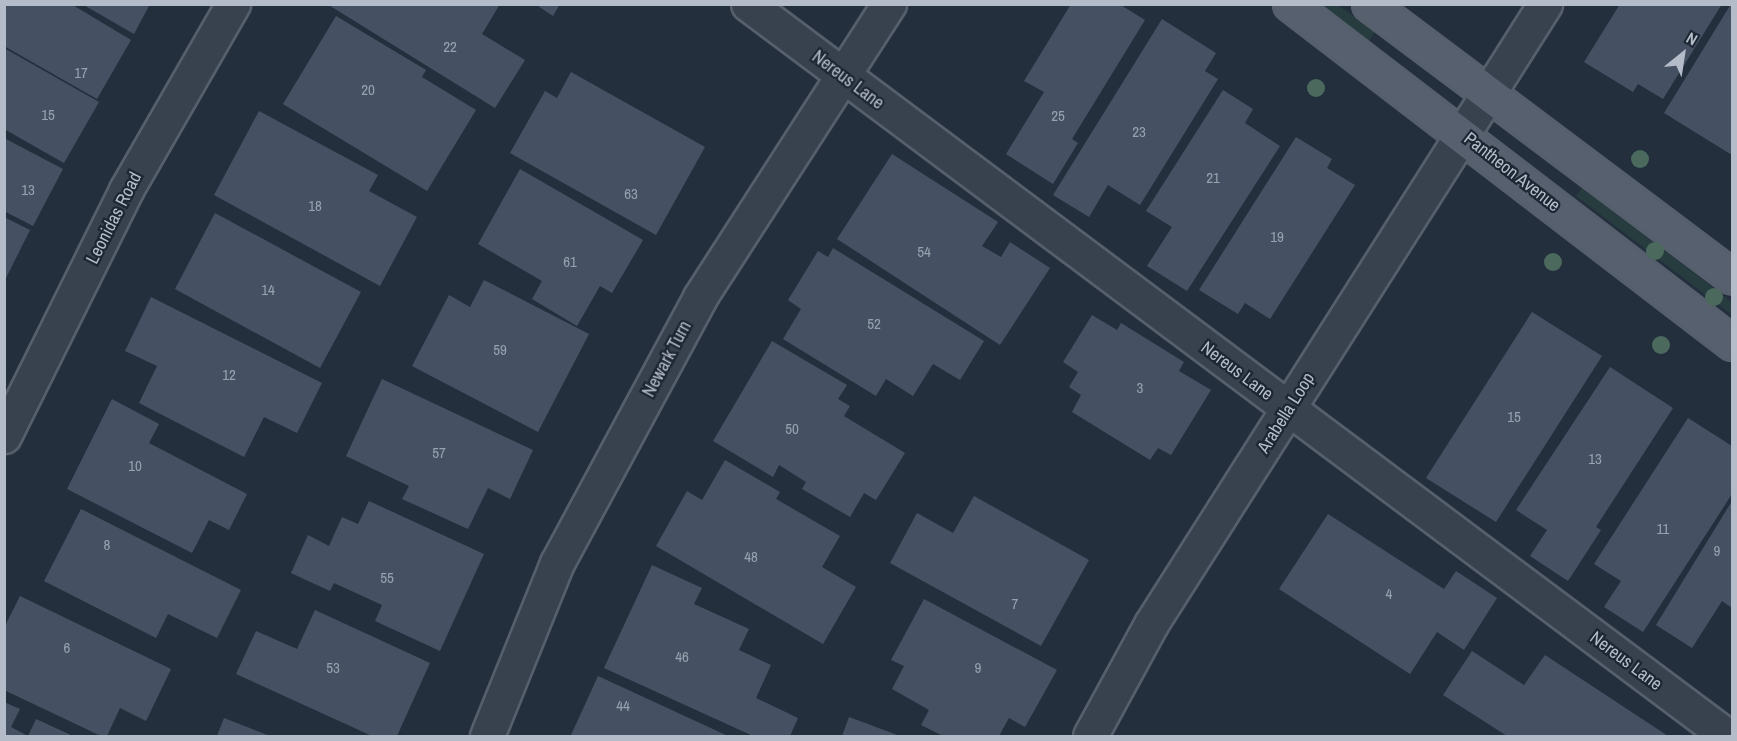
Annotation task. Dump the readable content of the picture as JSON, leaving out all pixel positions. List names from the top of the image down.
{
  "streets": {
    "main road": ["Pantheon Avenue"],
    "street": [
      "Nereus Lane",
      "Leonidas Road",
      "Newark Turn",
      "Arabella Loop"
    ]
  },
  "crossings": [
    ["Nereus Lane", "Newark Turn"],
    ["Nereus Lane", "Arabella Loop"],
    ["Pantheon Avenue", "Arabella Loop"]
  ],
  "house_numbers": [
    "22",
    "17",
    "20",
    "15",
    "25",
    "23",
    "21",
    "13",
    "63",
    "18",
    "19",
    "54",
    "61",
    "14",
    "52",
    "59",
    "12",
    "3",
    "15",
    "50",
    "57",
    "13",
    "10",
    "11",
    "8",
    "9",
    "48",
    "55",
    "4",
    "7",
    "6",
    "46",
    "53",
    "9",
    "44"
  ],
  "north": "top right"
}
